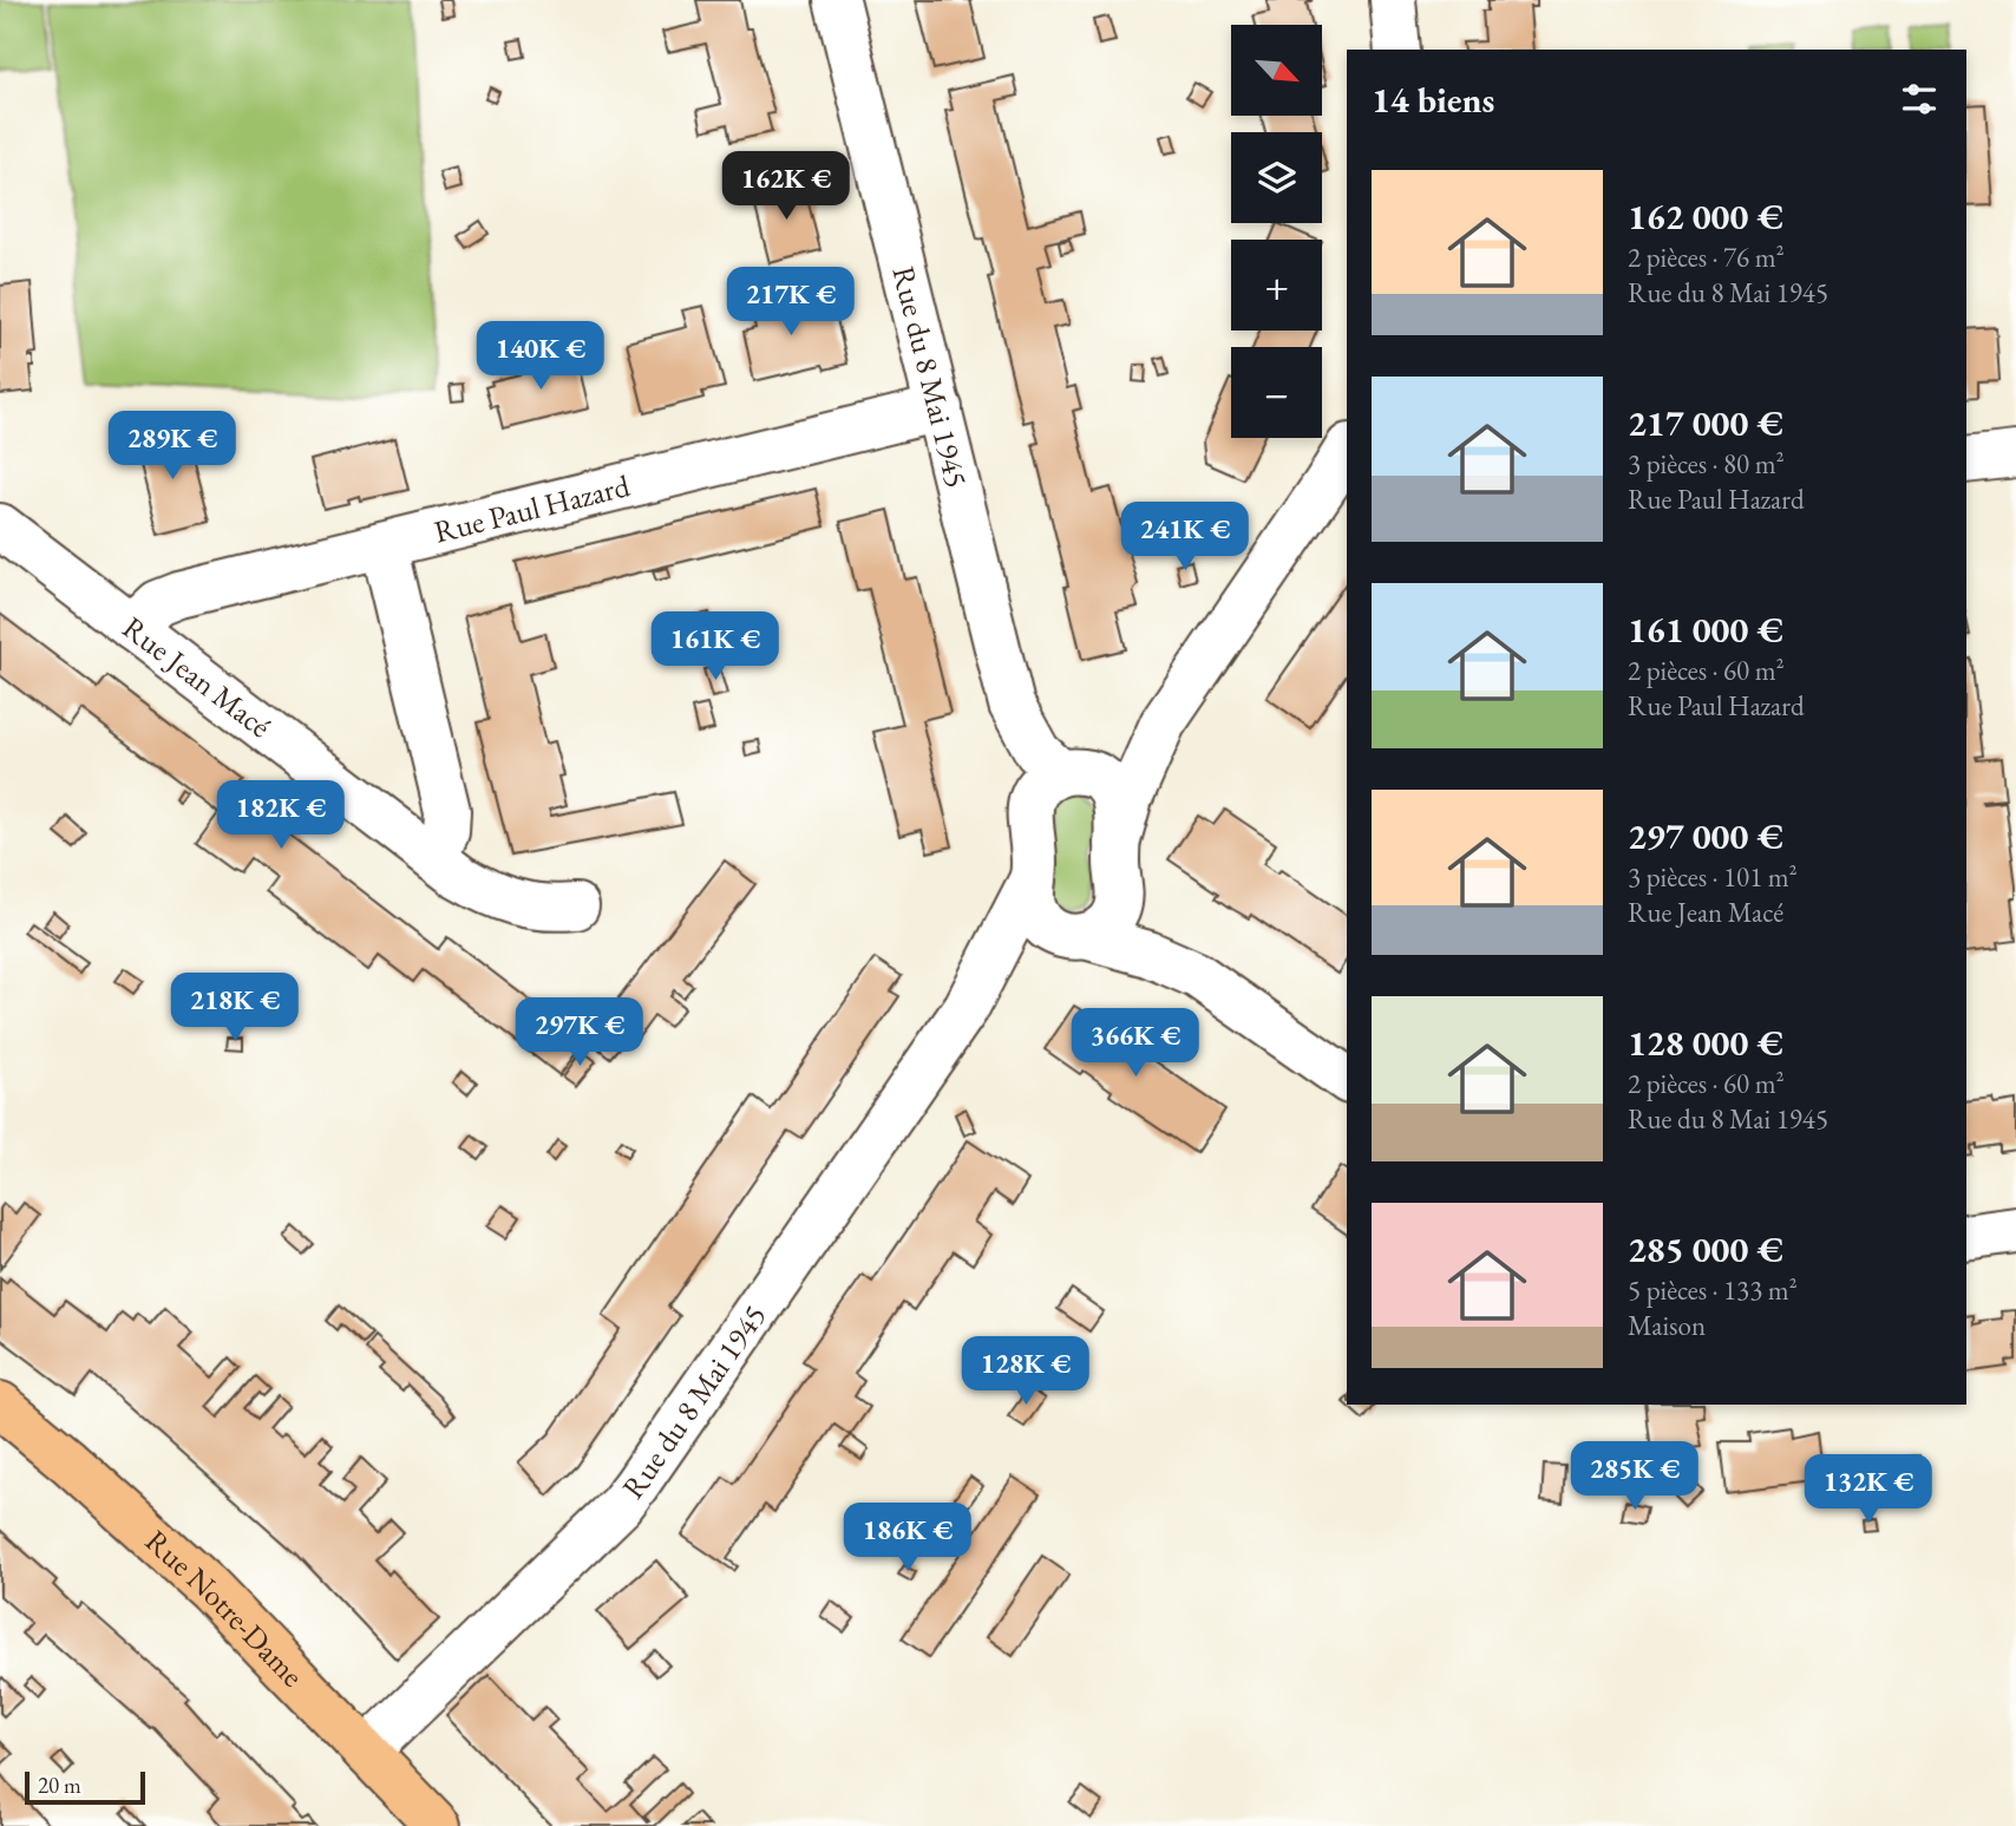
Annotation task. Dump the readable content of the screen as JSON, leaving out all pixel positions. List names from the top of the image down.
{
  "streets": {
    "main road": ["Rue Notre-Dame"],
    "street": ["Rue du 8 Mai 1945", "Rue Paul Hazard", "Rue Jean Macé"]
  },
  "crossings": [
    ["Rue du 8 Mai 1945", "Rue Paul Hazard"],
    ["Rue du 8 Mai 1945", "Rue Notre-Dame"],
    ["Rue Paul Hazard", "Rue Jean Macé"]
  ],
  "scale_bar": "20 m",
  "north": "bottom right",
  "page": {
    "map_buttons": ["+", "−"],
    "heading": "14 biens",
    "list": [
      {
        "name": "162 000 €",
        "note": "2 pièces · 76 m² · Rue du 8 Mai 1945"
      },
      {
        "name": "217 000 €",
        "note": "3 pièces · 80 m² · Rue Paul Hazard"
      },
      {
        "name": "161 000 €",
        "note": "2 pièces · 60 m² · Rue Paul Hazard"
      },
      {
        "name": "297 000 €",
        "note": "3 pièces · 101 m² · Rue Jean Macé"
      },
      {
        "name": "128 000 €",
        "note": "2 pièces · 60 m² · Rue du 8 Mai 1945"
      },
      {
        "name": "285 000 €",
        "note": "5 pièces · 133 m² · Maison"
      }
    ],
    "price": [
      "162K €",
      "217K €",
      "140K €",
      "289K €",
      "241K €",
      "161K €",
      "182K €",
      "218K €",
      "297K €",
      "366K €",
      "128K €",
      "285K €",
      "132K €",
      "186K €"
    ],
    "scale": "20 m"
  }
}
